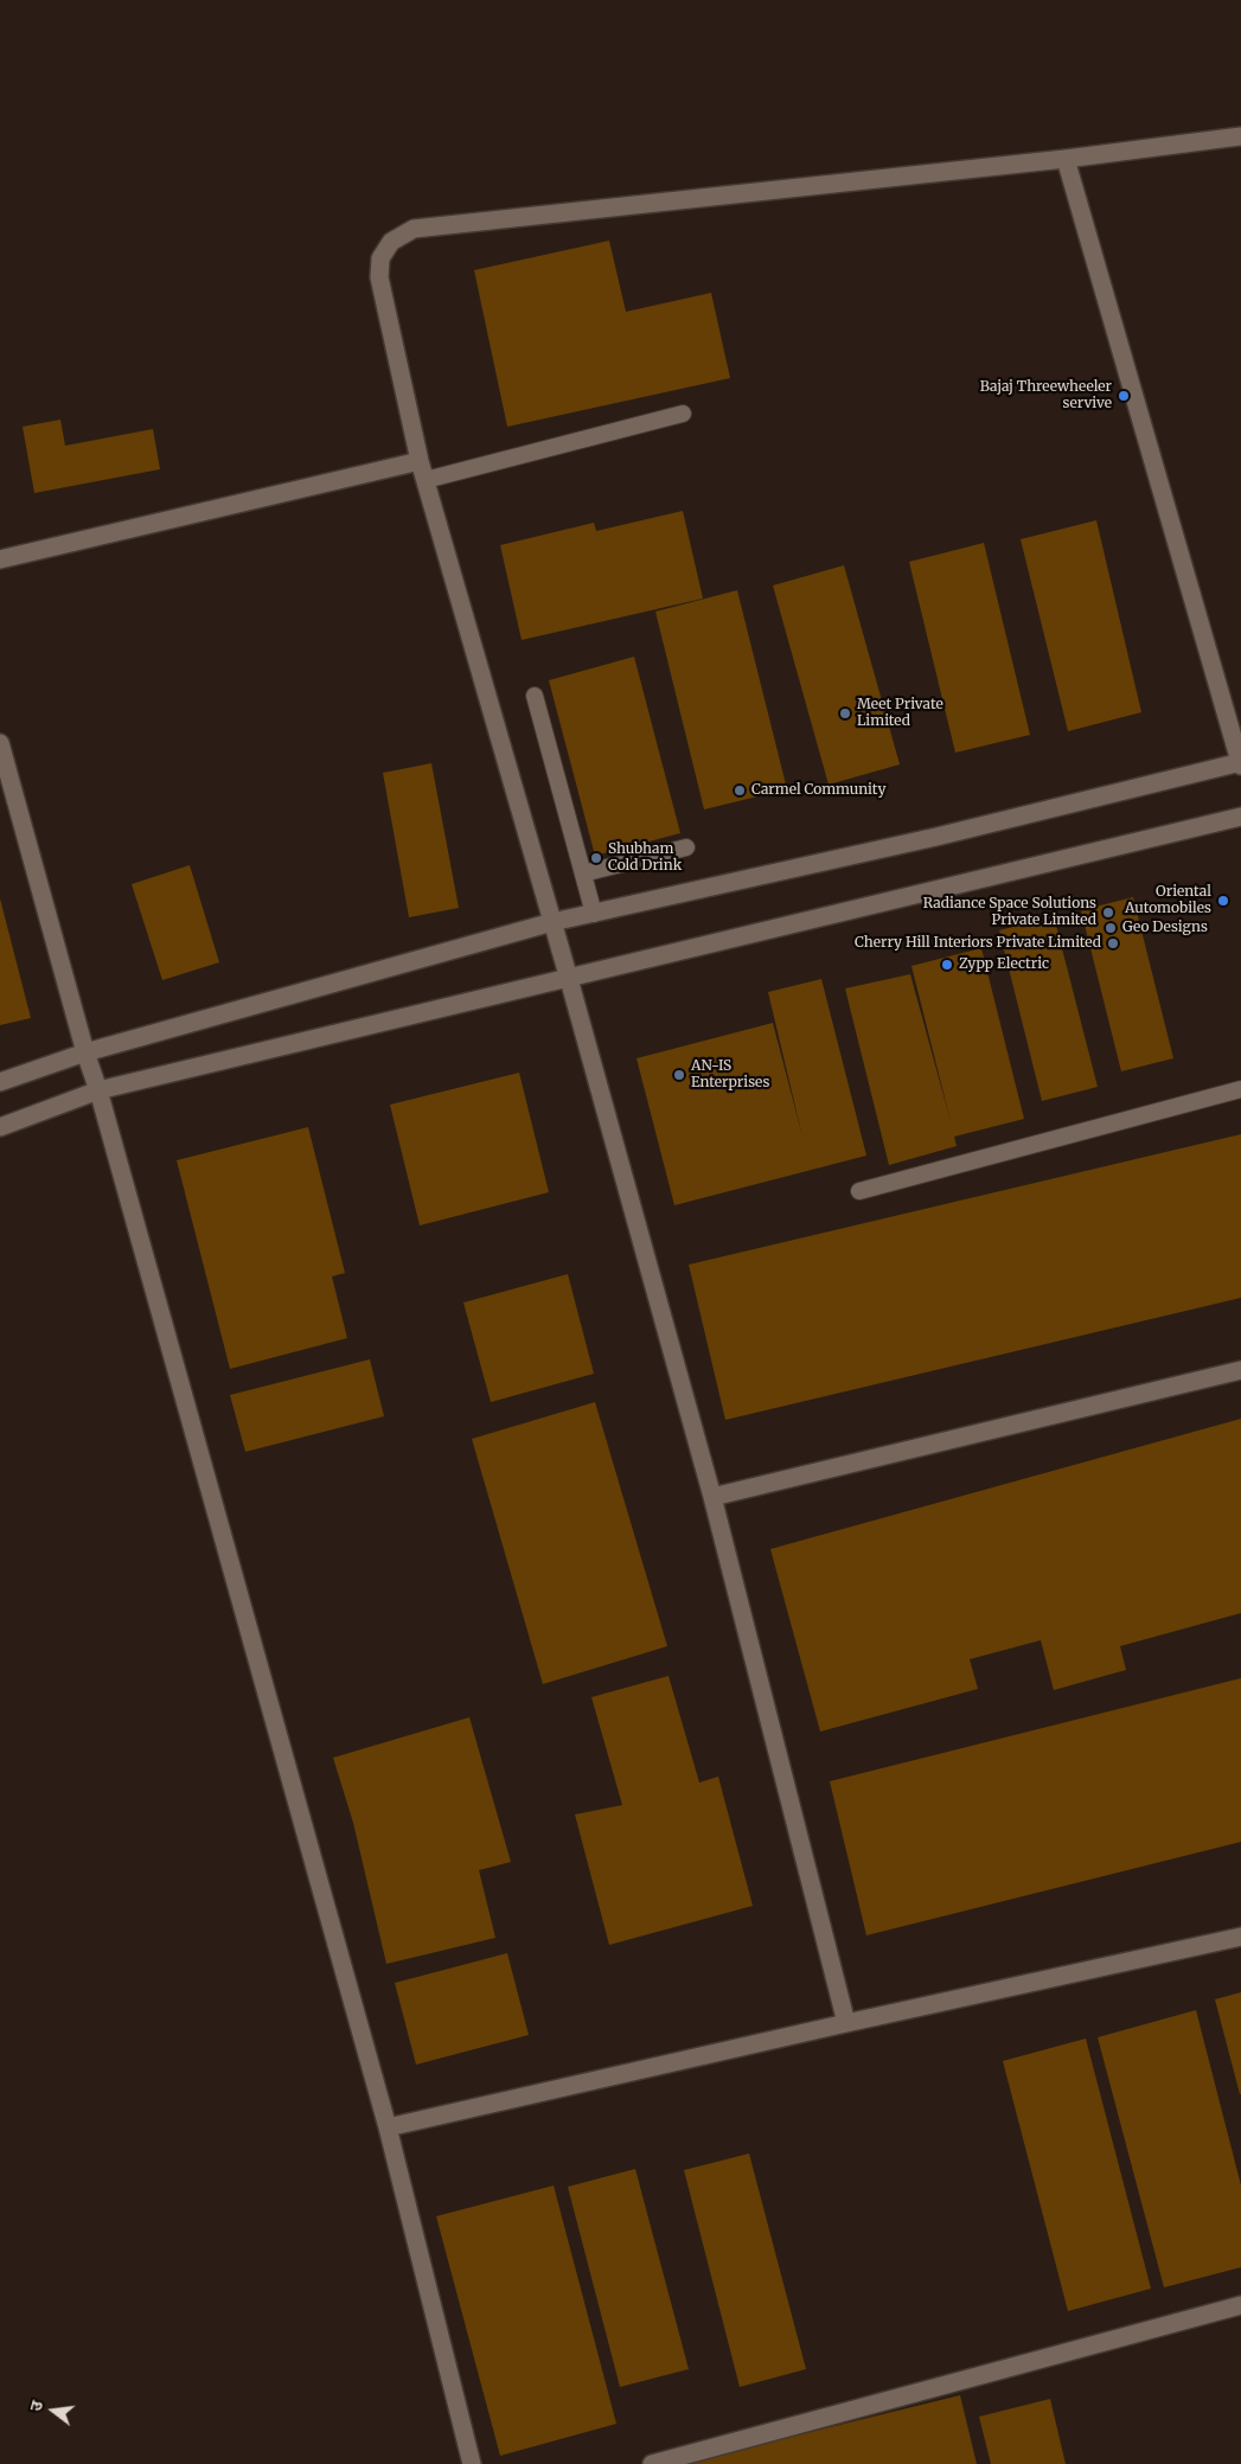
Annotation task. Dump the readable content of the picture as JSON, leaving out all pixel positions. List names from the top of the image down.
{
  "places": [
    "Bajaj Threewheeler servive",
    "Meet Private Limited",
    "Carmel Community",
    "Shubham Cold Drink",
    "Oriental Automobiles",
    "Radiance Space Solutions Private Limited",
    "Geo Designs",
    "Cherry Hill Interiors Private Limited",
    "Zypp Electric",
    "AN-IS Enterprises"
  ],
  "north": "left"
}
